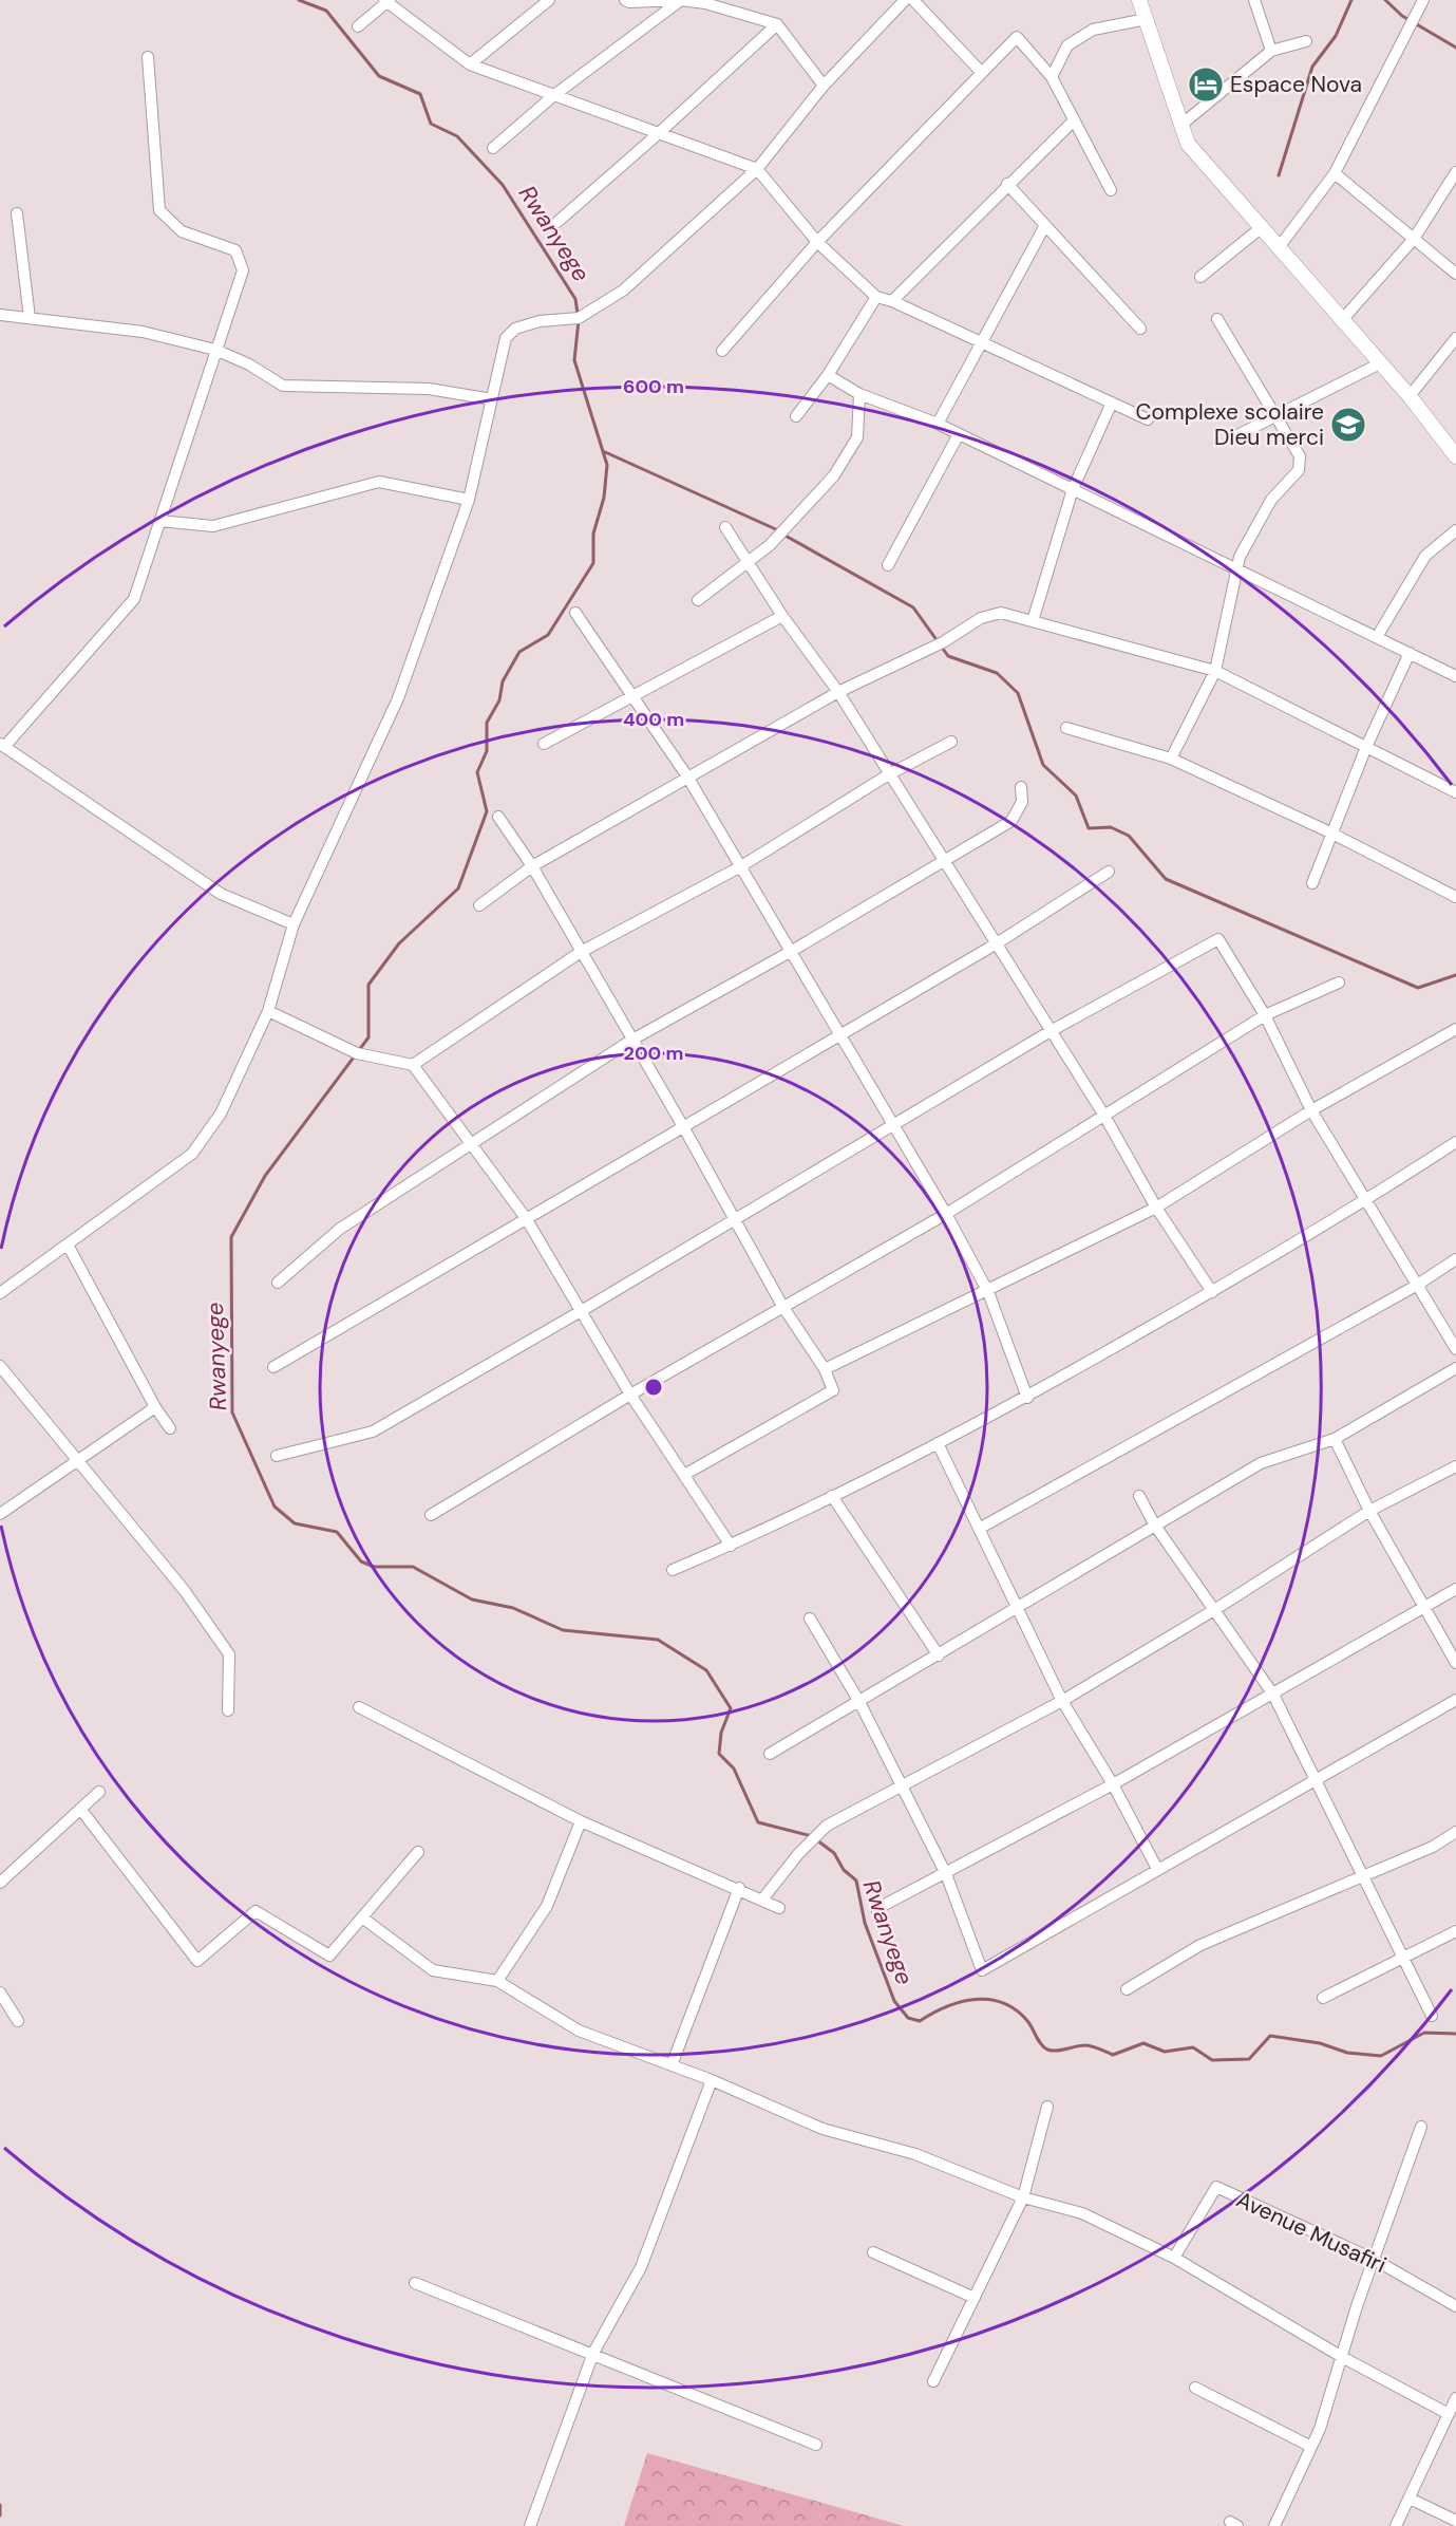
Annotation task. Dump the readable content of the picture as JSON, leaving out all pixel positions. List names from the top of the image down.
{
  "streets": {
    "street": ["Avenue Musafiri"]
  },
  "water": ["Rwanyege"],
  "places": {
    "hotel": ["Espace Nova"],
    "school or university": ["Complexe scolaire Dieu merci"]
  },
  "rings": ["600 m", "400 m", "200 m"]
}
